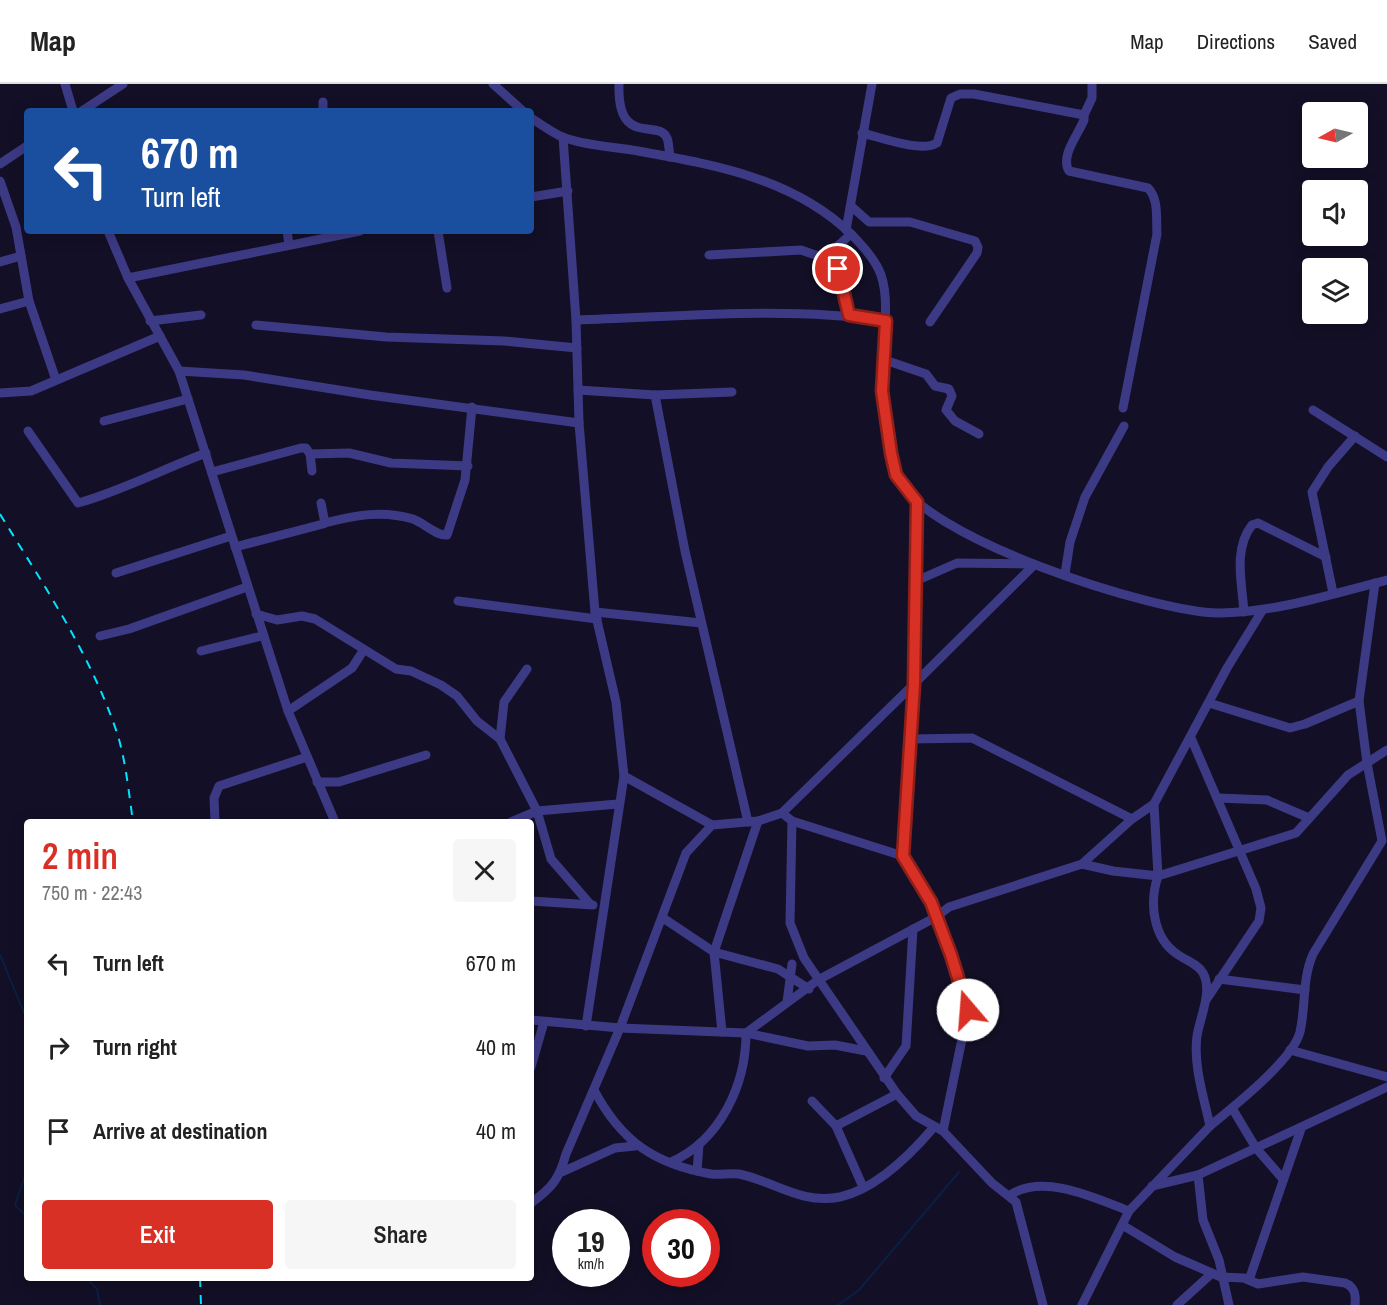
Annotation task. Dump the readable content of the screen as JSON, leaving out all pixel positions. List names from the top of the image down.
{
  "north": "left",
  "page": {
    "header": "Map",
    "nav": ["Map", "Directions", "Saved"],
    "turn": ["670 m", "Turn left"],
    "heading": ["2 min", "750 m · 22:43"],
    "list": [
      {
        "name": "Turn left",
        "value": "670 m"
      },
      {
        "name": "Turn right",
        "value": "40 m"
      },
      {
        "name": "Arrive at destination",
        "value": "40 m"
      }
    ],
    "buttons": ["Exit", "Share"],
    "speed": "19 km/h",
    "limit": "30"
  }
}
